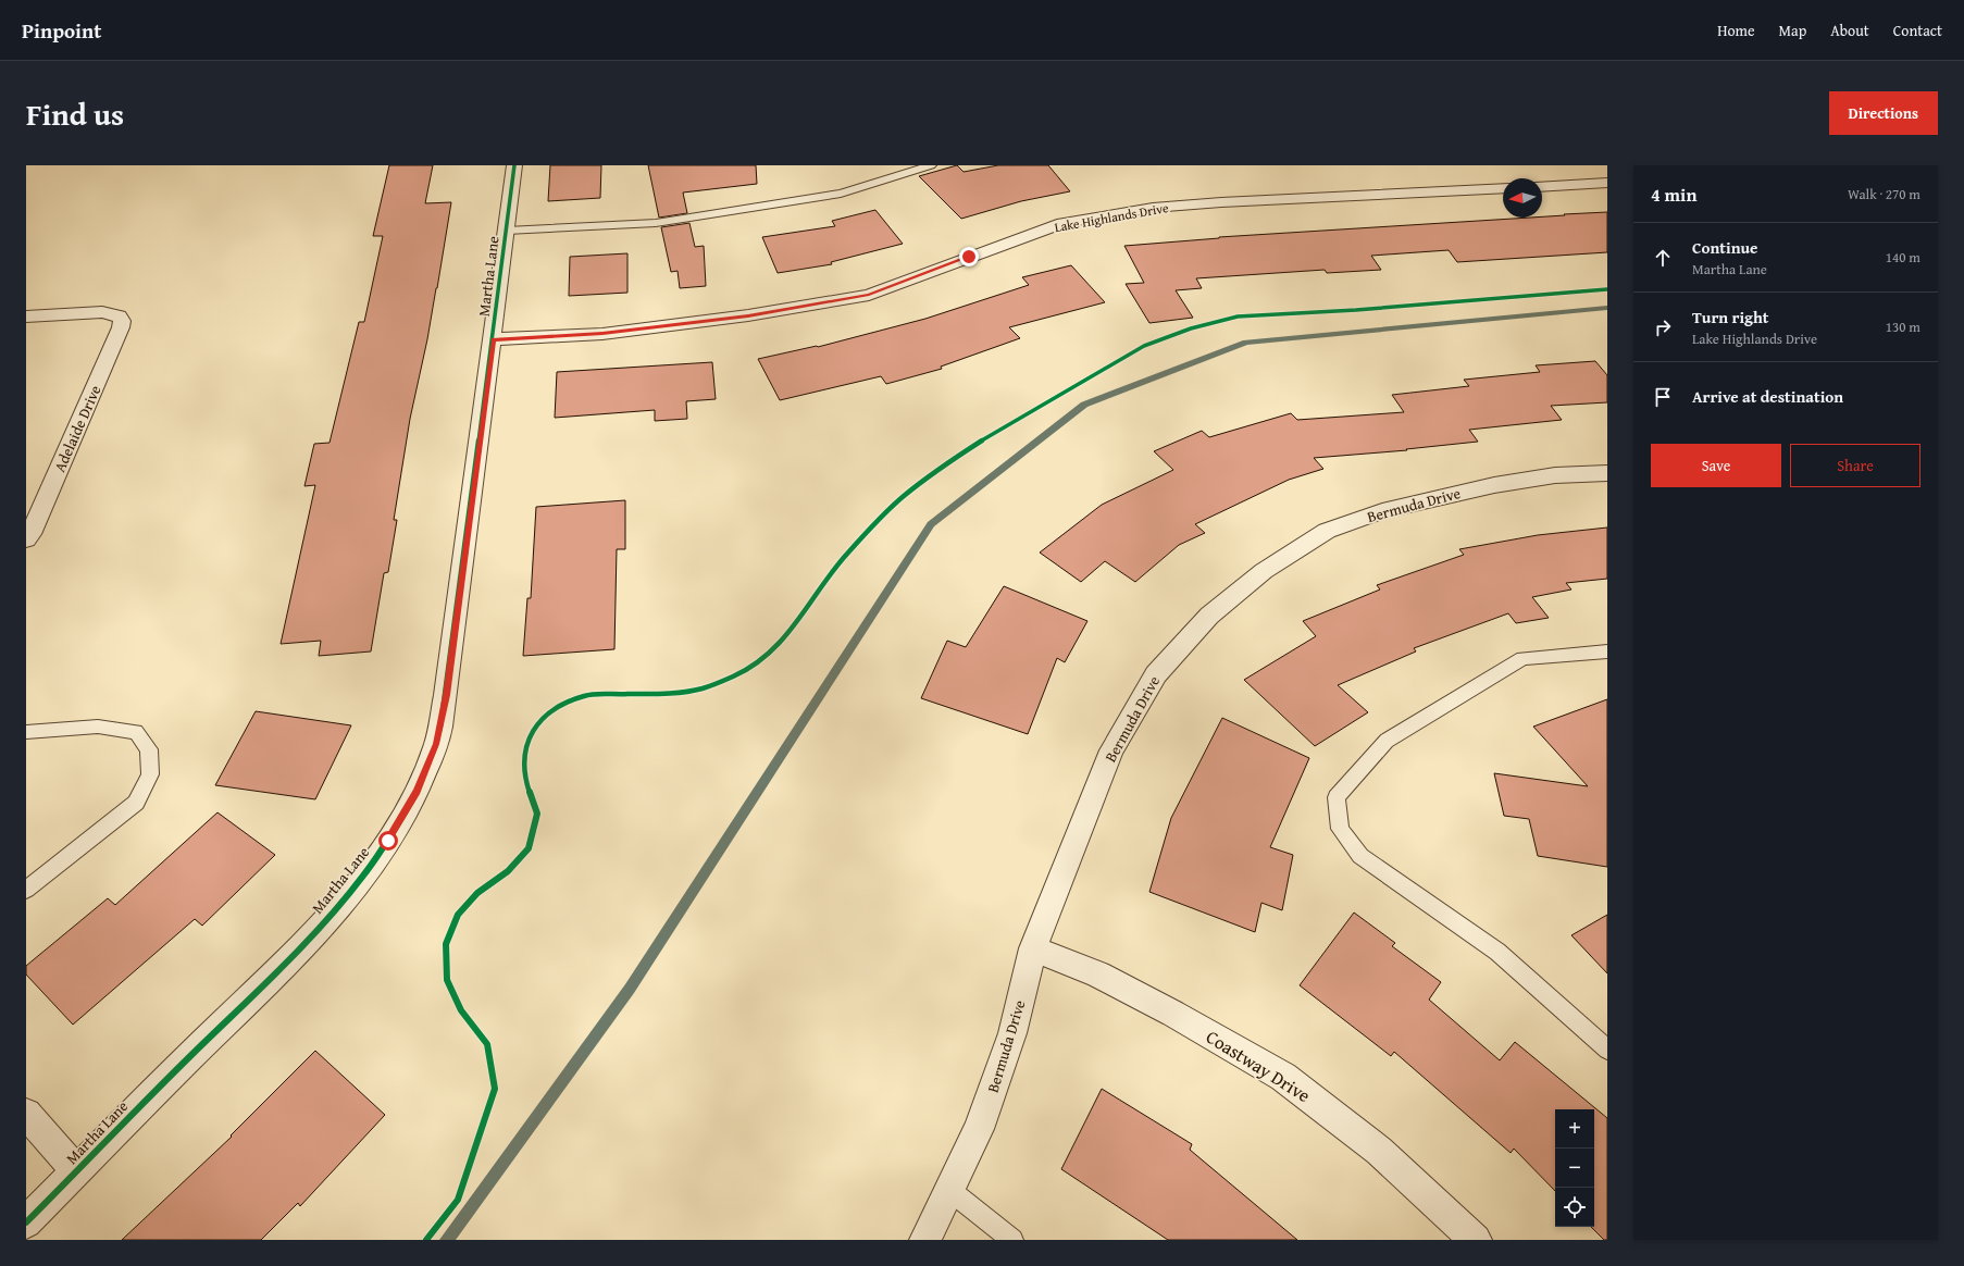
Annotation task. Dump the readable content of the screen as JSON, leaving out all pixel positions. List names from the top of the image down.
{
  "streets": {
    "street": [
      "Lake Highlands Drive",
      "Martha Lane",
      "Adelaide Drive",
      "Bermuda Drive",
      "Coastway Drive"
    ]
  },
  "crossings": [
    ["Lake Highlands Drive", "Martha Lane"],
    ["Bermuda Drive", "Coastway Drive"]
  ],
  "north": "left",
  "page": {
    "header": "Pinpoint",
    "nav": [
      "Home",
      "Map",
      "About",
      "Contact"
    ],
    "title": "Find us",
    "buttons": [
      "Directions",
      ["Save", "Share"]
    ],
    "heading": ["4 min", "Walk · 270 m"],
    "list": [
      ["Continue", "Martha Lane", "140 m"],
      ["Turn right", "Lake Highlands Drive", "130 m"],
      "Arrive at destination"
    ],
    "map_buttons": ["+", "−"]
  }
}
